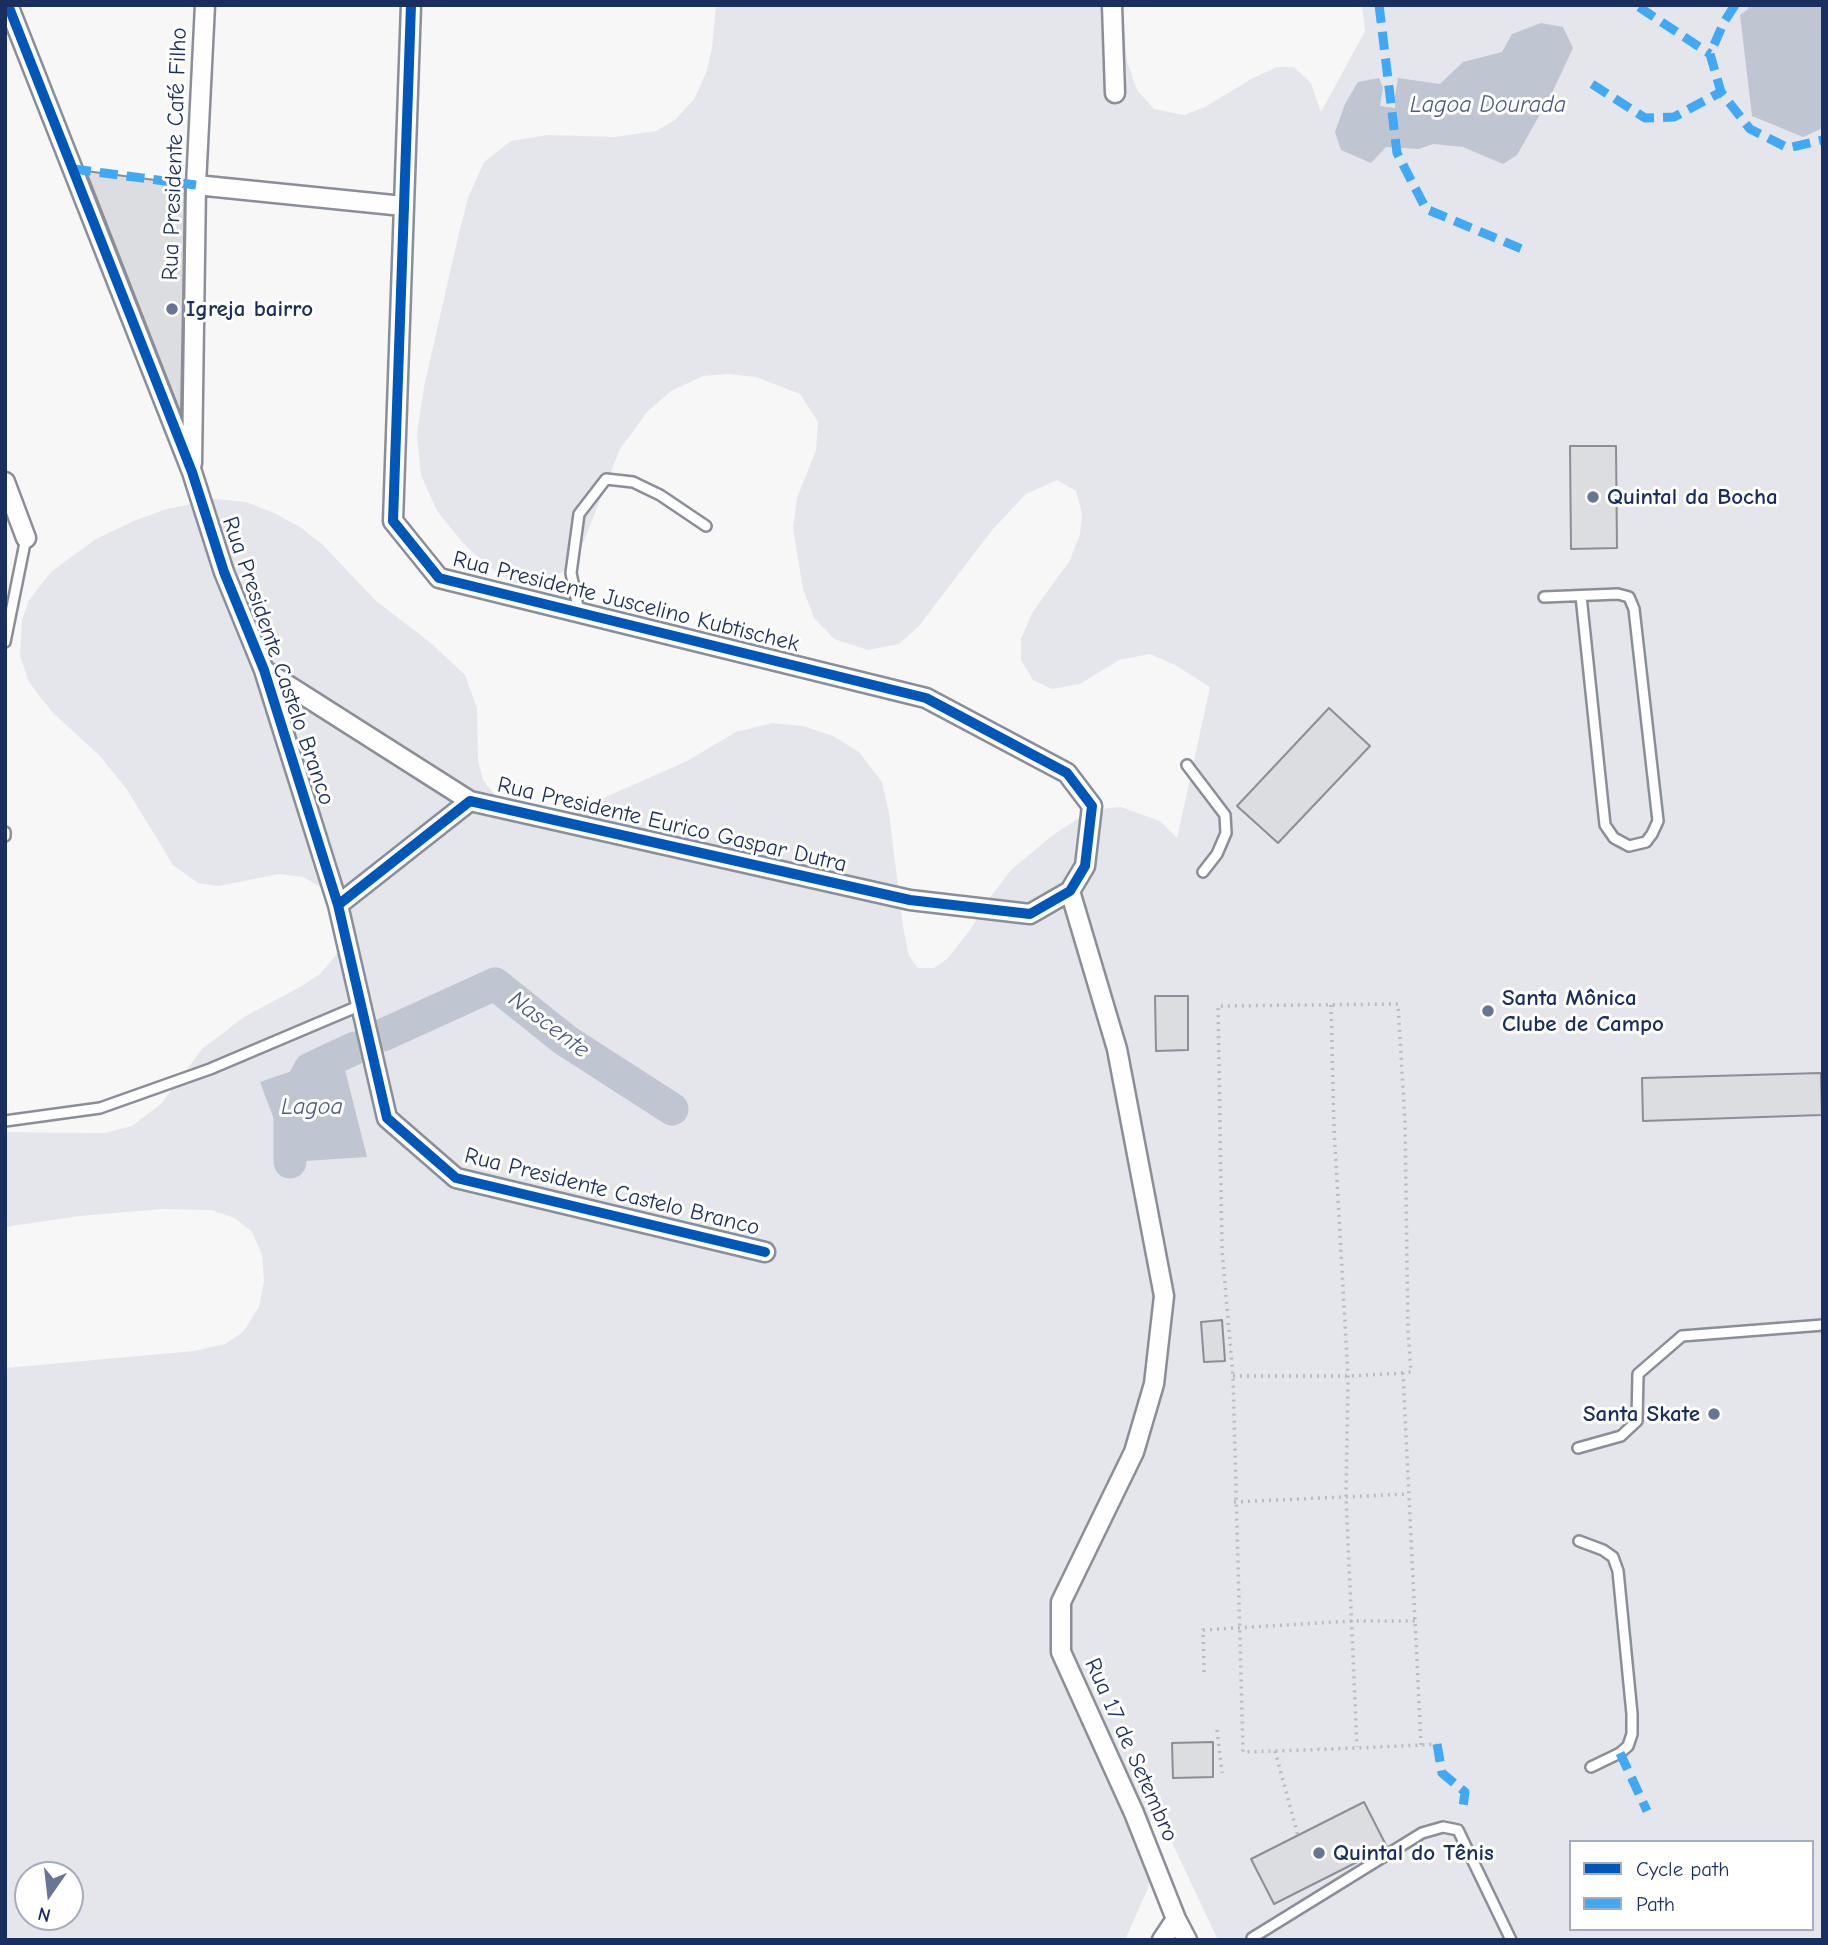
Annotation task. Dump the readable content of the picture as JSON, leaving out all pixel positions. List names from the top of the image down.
{
  "streets": {
    "street": [
      "Rua Presidente Café Filho",
      "Rua Presidente Juscelino Kubtischek",
      "Rua Presidente Castelo Branco",
      "Rua Presidente Eurico Gaspar Dutra",
      "Rua 17 de Setembro"
    ]
  },
  "crossings": [
    ["Rua Presidente Café Filho", "Rua Presidente Castelo Branco"],
    ["Rua Presidente Juscelino Kubtischek", "Rua Presidente Eurico Gaspar Dutra"],
    ["Rua Presidente Juscelino Kubtischek", "Rua 17 de Setembro"],
    ["Rua Presidente Castelo Branco", "Rua Presidente Eurico Gaspar Dutra"],
    ["Rua Presidente Eurico Gaspar Dutra", "Rua 17 de Setembro"]
  ],
  "water": ["Lagoa Dourada", "Nascente", "Lagoa"],
  "places": [
    "Igreja bairro",
    "Quintal da Bocha",
    "Santa Mônica Clube de Campo",
    "Santa Skate",
    "Quintal do Tênis"
  ],
  "legend": ["Cycle path", "Path"],
  "north": "bottom"
}
